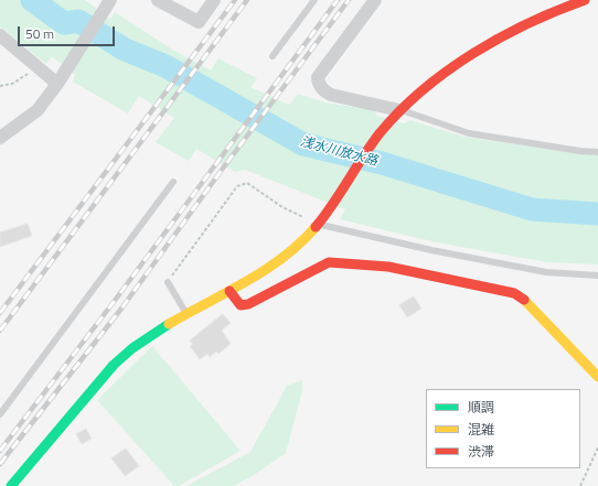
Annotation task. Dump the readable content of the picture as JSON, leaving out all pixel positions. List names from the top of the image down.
{
  "water": ["浅水川放水路"],
  "legend": ["順調", "混雑", "渋滞"],
  "scale_bar": "50 m"
}
